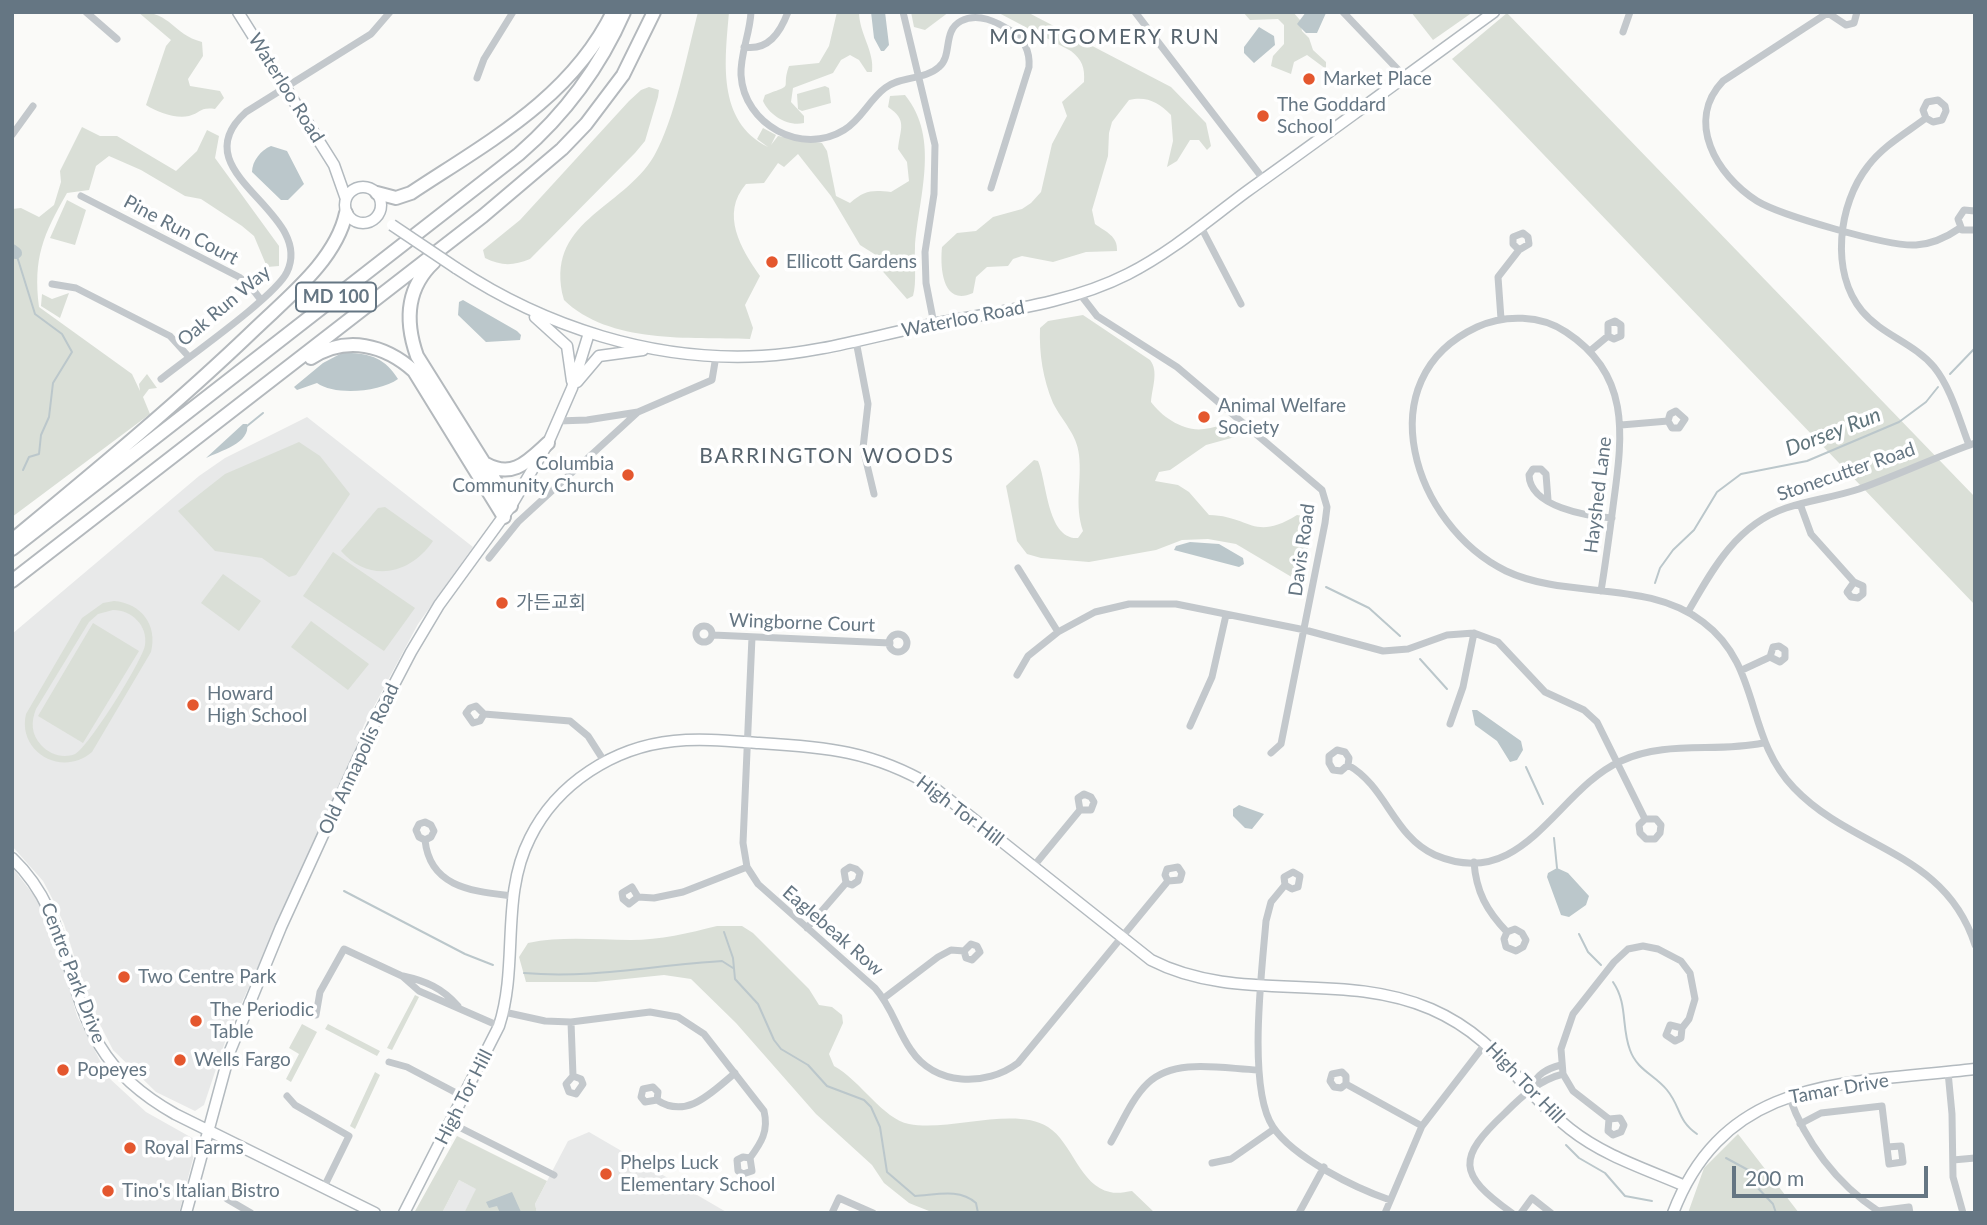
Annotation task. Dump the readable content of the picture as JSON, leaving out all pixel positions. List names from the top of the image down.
{
  "streets": {
    "highway": ["MD 100"],
    "main road": [
      "Waterloo Road",
      "Old Annapolis Road",
      "High Tor Hill",
      "Centre Park Drive",
      "Tamar Drive"
    ],
    "street": [
      "Pine Run Court",
      "Oak Run Way",
      "Stonecutter Road",
      "Hayshed Lane",
      "Davis Road",
      "Wingborne Court",
      "Eaglebeak Row"
    ]
  },
  "crossings": [
    ["Waterloo Road", "Oak Run Way"],
    ["Waterloo Road", "Davis Road"],
    ["Waterloo Road", "Old Annapolis Road"],
    ["Pine Run Court", "Oak Run Way"],
    ["Stonecutter Road", "Hayshed Lane"],
    ["Old Annapolis Road", "Centre Park Drive"],
    ["High Tor Hill", "Eaglebeak Row"],
    ["High Tor Hill", "Tamar Drive"]
  ],
  "districts": ["MONTGOMERY RUN", "BARRINGTON WOODS"],
  "water": ["Dorsey Run"],
  "places": [
    "Market Place",
    "The Goddard School",
    "Ellicott Gardens",
    "Animal Welfare Society",
    "Columbia Community Church",
    "가든교회",
    "Howard High School",
    "Two Centre Park",
    "The Periodic Table",
    "Wells Fargo",
    "Popeyes",
    "Royal Farms",
    "Phelps Luck Elementary School",
    "Tino's Italian Bistro"
  ],
  "scale_bar": "200 m"
}
